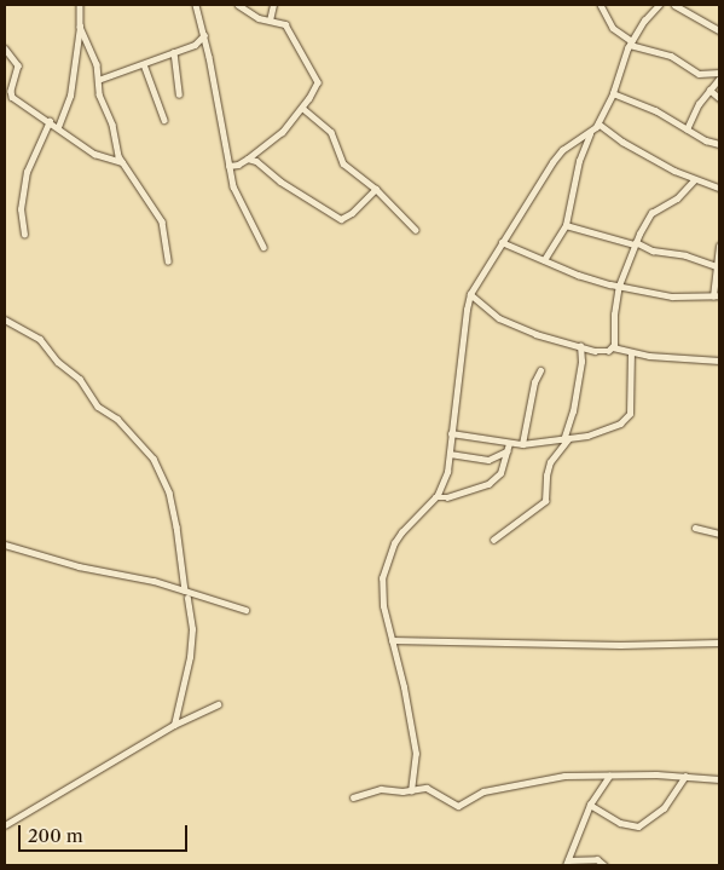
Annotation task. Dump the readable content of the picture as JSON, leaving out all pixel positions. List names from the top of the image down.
{
  "scale_bar": "200 m"
}
